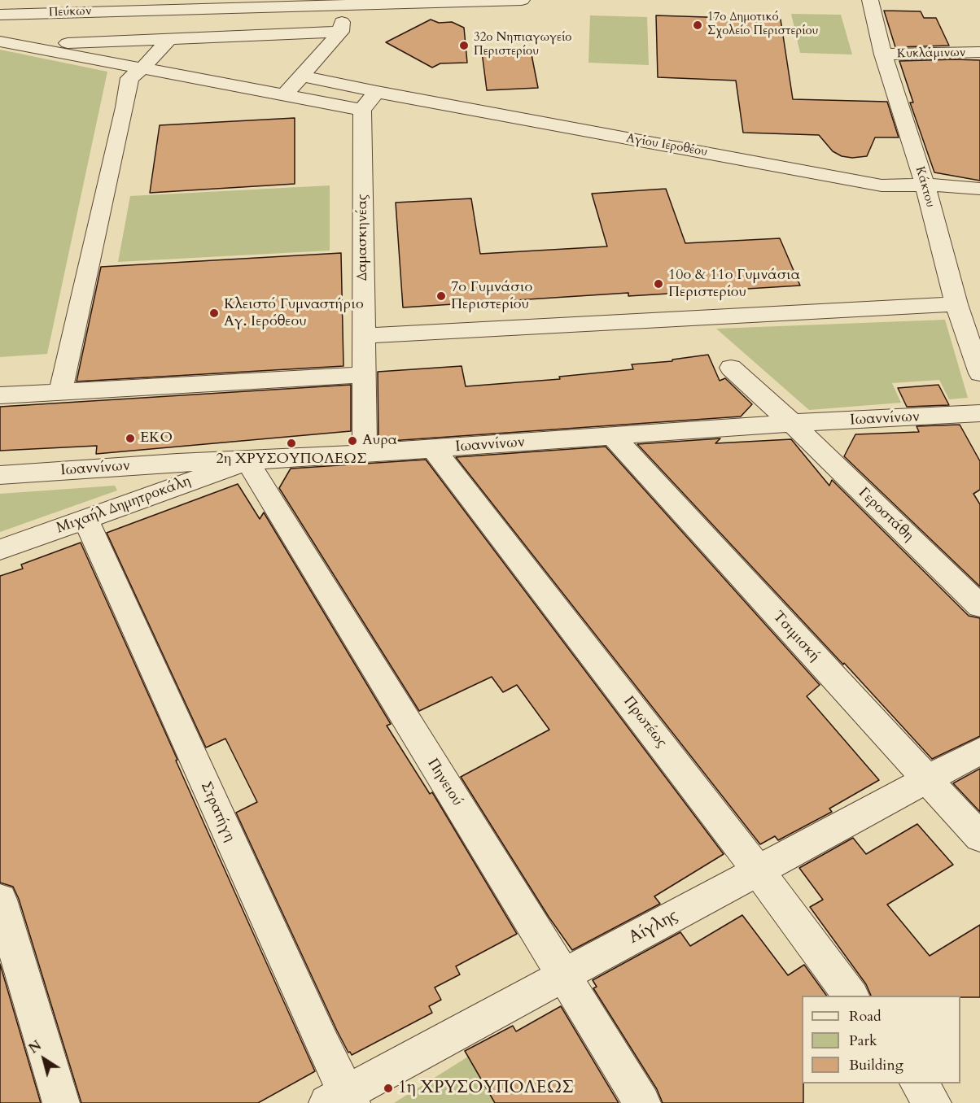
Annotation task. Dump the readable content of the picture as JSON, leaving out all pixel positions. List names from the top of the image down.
{
  "streets": {
    "street": [
      "Πεύκων",
      "Κυκλάμινων",
      "Αγίου Ιεροθέου",
      "Κάκτου",
      "Δαμασκηνέας",
      "Ιωαννίνων",
      "Μιχαήλ Δημητροκάλη",
      "Γεροστάθη",
      "Τσιμισκή",
      "Πρωτέως",
      "Πηνειού",
      "Στρατήγη",
      "Αίγλης"
    ]
  },
  "crossings": [
    ["Κυκλάμινων", "Κάκτου"],
    ["Αγίου Ιεροθέου", "Κάκτου"],
    ["Δαμασκηνέας", "Ιωαννίνων"],
    ["Ιωαννίνων", "Μιχαήλ Δημητροκάλη"],
    ["Ιωαννίνων", "Γεροστάθη"],
    ["Ιωαννίνων", "Τσιμισκή"],
    ["Ιωαννίνων", "Πρωτέως"],
    ["Ιωαννίνων", "Πηνειού"],
    ["Μιχαήλ Δημητροκάλη", "Πηνειού"],
    ["Μιχαήλ Δημητροκάλη", "Στρατήγη"],
    ["Τσιμισκή", "Αίγλης"],
    ["Πρωτέως", "Αίγλης"],
    ["Πηνειού", "Αίγλης"],
    ["Στρατήγη", "Αίγλης"]
  ],
  "places": [
    "17ο Δημοτικό Σχολείο Περιστερίου",
    "32ο Νηπιαγωγείο Περιστερίου",
    "10ο & 11ο Γυμνάσια Περιστερίου",
    "7ο Γυμνάσιο Περιστερίου",
    "Κλειστό Γυμναστήριο Αγ. Ιερόθεου",
    "EKO",
    "Αυρα",
    "2η ΧΡΥΣΟΥΠΟΛΕΩΣ",
    "1η ΧΡΥΣΟΥΠΟΛΕΩΣ"
  ],
  "legend": ["Road", "Park", "Building"],
  "north": "top left"
}
